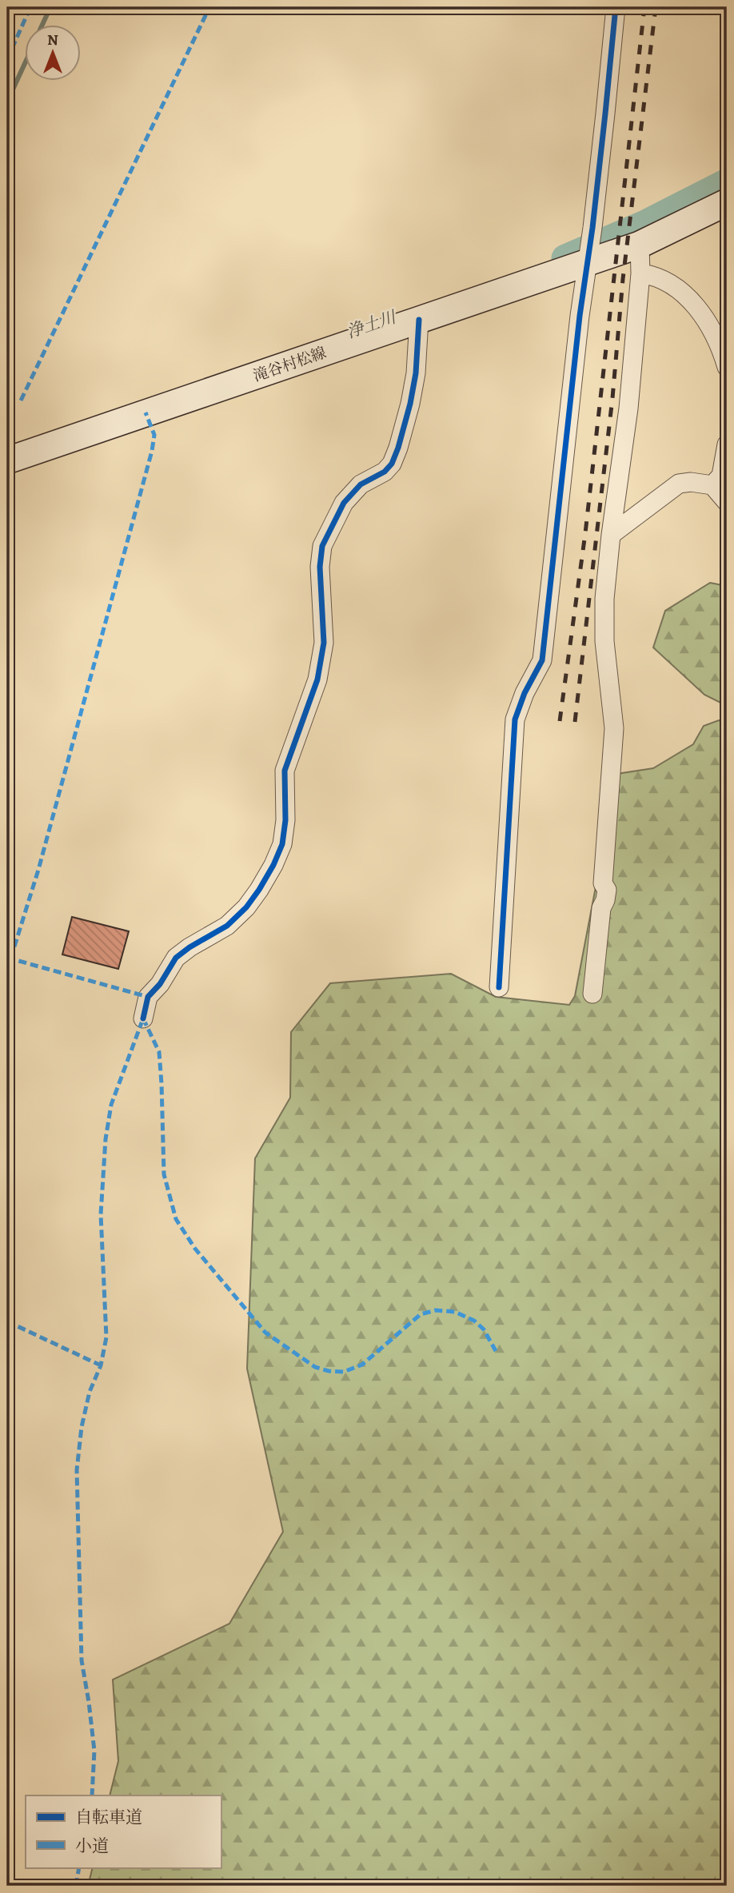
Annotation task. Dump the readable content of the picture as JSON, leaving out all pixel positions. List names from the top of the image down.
{
  "streets": {
    "main road": ["滝谷村松線"]
  },
  "water": ["浄土川"],
  "legend": ["自転車道", "小道"],
  "north": "top"
}
